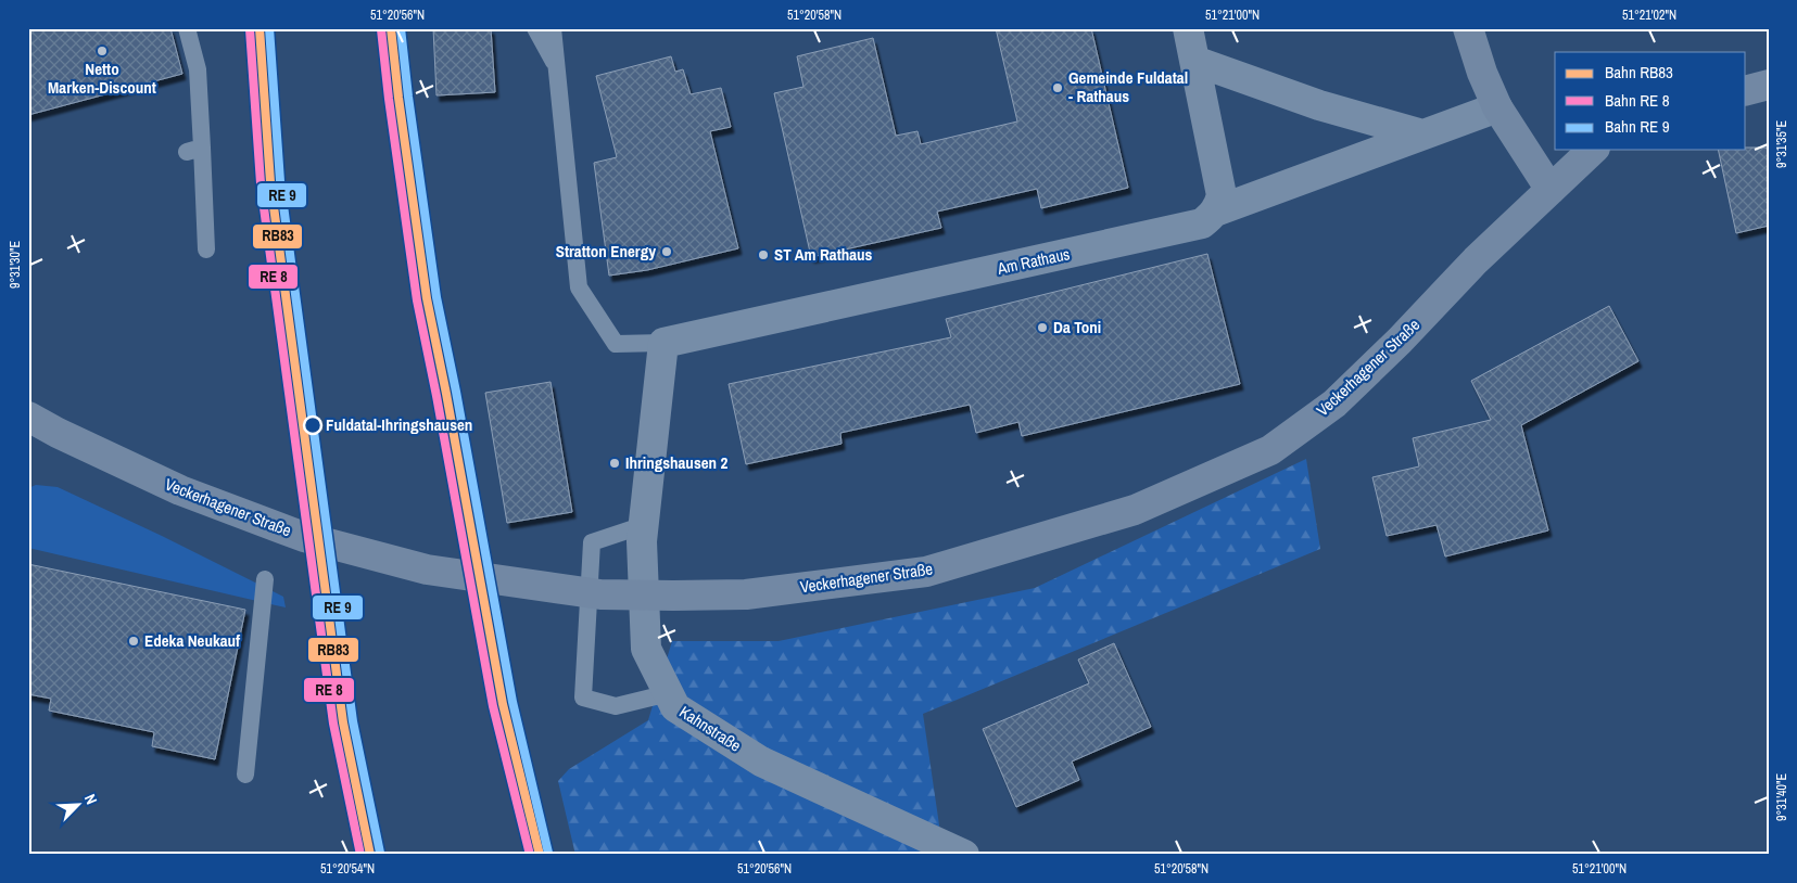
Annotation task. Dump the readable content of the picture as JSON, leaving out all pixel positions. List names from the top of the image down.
{
  "streets": {
    "street": ["Am Rathaus", "Veckerhagener Straße", "Kahnstraße"]
  },
  "crossings": [
    ["Am Rathaus", "Kahnstraße"]
  ],
  "places": [
    "Netto Marken-Discount",
    "Gemeinde Fuldatal - Rathaus",
    "Stratton Energy",
    "ST Am Rathaus",
    "Da Toni",
    "Fuldatal-Ihringshausen",
    "Ihringshausen 2",
    "Edeka Neukauf"
  ],
  "lines": ["rail line RB83"],
  "legend": ["Bahn RB83", "Bahn RE 8", "Bahn RE 9"],
  "north": "top right",
  "coordinates": [
    "51°20'56\"N",
    "51°20'58\"N",
    "51°21'00\"N",
    "51°21'02\"N",
    "9°31'35\"E",
    "9°31'30\"E",
    "9°31'40\"E",
    "51°20'54\"N"
  ]
}
